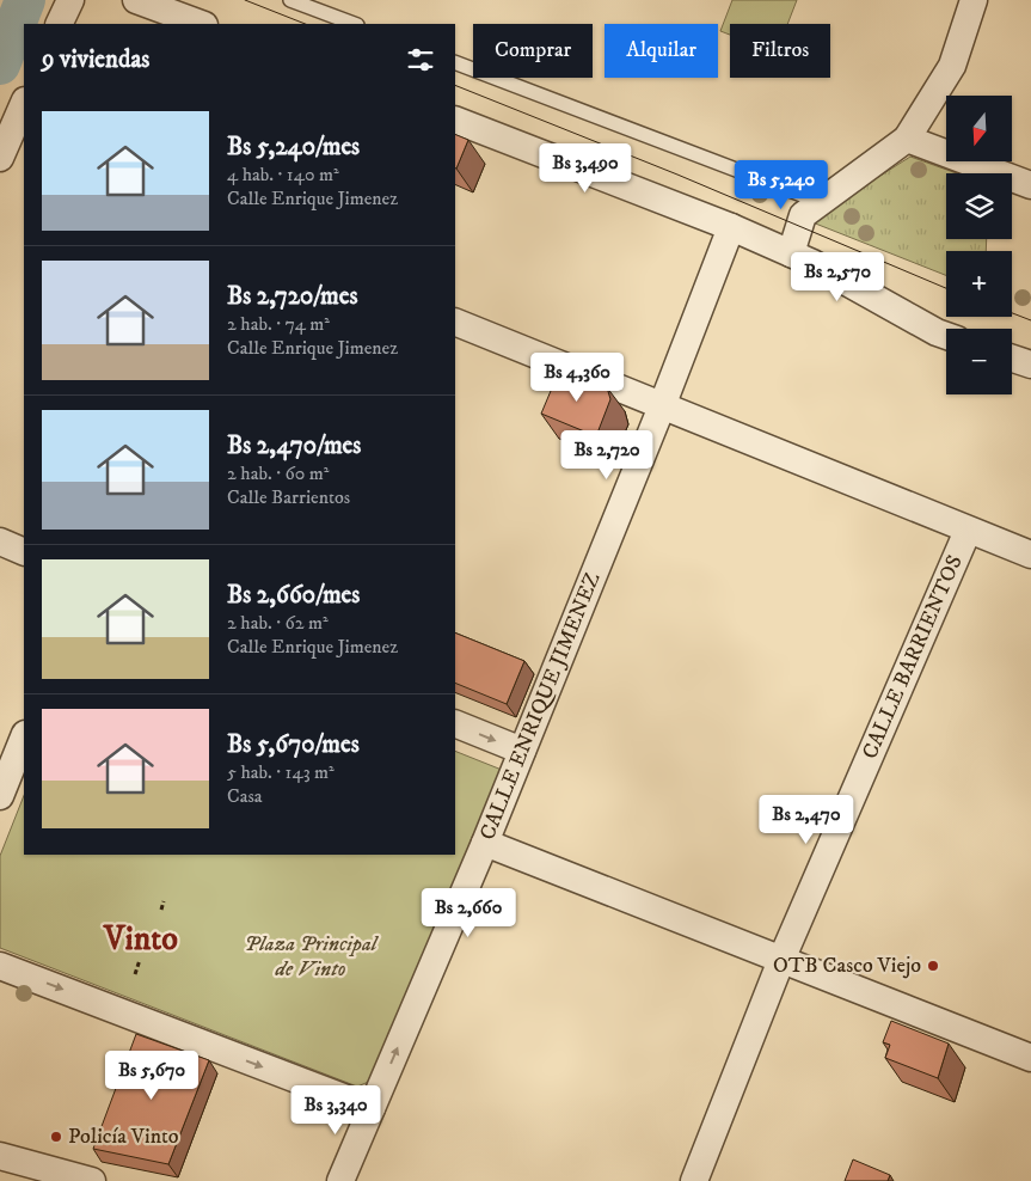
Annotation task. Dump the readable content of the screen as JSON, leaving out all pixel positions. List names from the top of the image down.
{
  "streets": {
    "street": ["CALLE BARRIENTOS", "CALLE ENRIQUE JIMENEZ"]
  },
  "districts": ["Vinto"],
  "parks": ["Plaza Principal de Vinto"],
  "places": ["OTB Casco Viejo", "Policía Vinto"],
  "north": "bottom",
  "page": {
    "chip": ["Comprar", "Alquilar", "Filtros"],
    "heading": "9 viviendas",
    "map_buttons": ["+", "−"],
    "list": [
      {
        "name": "Bs 5,240/mes",
        "note": "4 hab. · 140 m² · Calle Enrique Jimenez"
      },
      {
        "name": "Bs 2,720/mes",
        "note": "2 hab. · 74 m² · Calle Enrique Jimenez"
      },
      {
        "name": "Bs 2,470/mes",
        "note": "2 hab. · 60 m² · Calle Barrientos"
      },
      {
        "name": "Bs 2,660/mes",
        "note": "2 hab. · 62 m² · Calle Enrique Jimenez"
      },
      {
        "name": "Bs 5,670/mes",
        "note": "5 hab. · 143 m² · Casa"
      }
    ],
    "price": [
      "Bs 3,490",
      "Bs 5,240",
      "Bs 2,570",
      "Bs 4,360",
      "Bs 2,720",
      "Bs 2,470",
      "Bs 2,660",
      "Bs 5,670",
      "Bs 3,340"
    ]
  }
}
